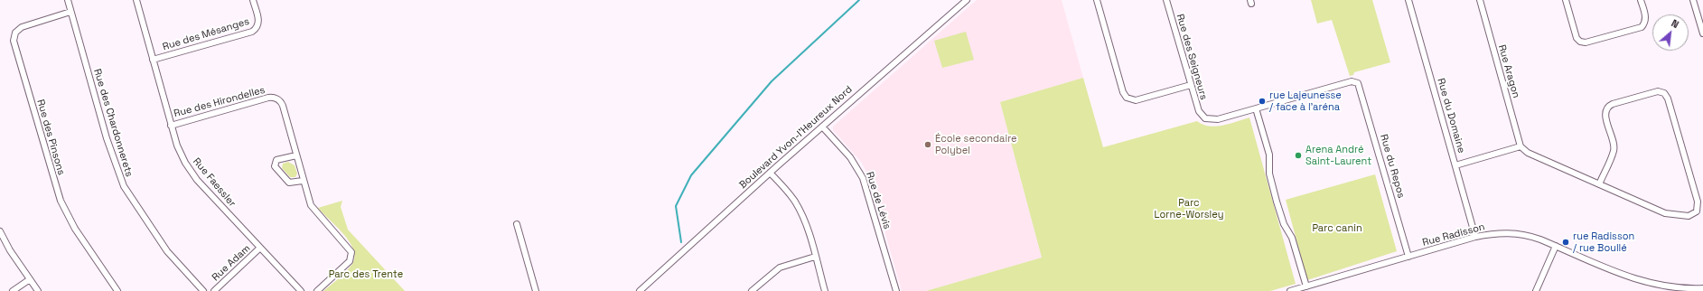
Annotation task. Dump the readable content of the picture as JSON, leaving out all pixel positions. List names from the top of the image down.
{
  "streets": {
    "street": [
      "Rue des Mésanges",
      "Rue des Seigneurs",
      "Rue Aragon",
      "Rue des Hirondelles",
      "Rue du Domaine",
      "Rue des Chardonnerets",
      "Rue des Pinsons",
      "Boulevard Yvon-l'Heureux Nord",
      "Rue du Repos",
      "Rue Faessler",
      "Rue de Lévis",
      "Rue Radisson",
      "Rue Adam"
    ]
  },
  "crossings": [
    ["Rue des Mésanges", "Rue Faessler"],
    ["Rue des Seigneurs", "Rue du Repos"],
    ["Rue des Hirondelles", "Rue Faessler"],
    ["Rue du Domaine", "Rue Radisson"],
    ["Rue des Chardonnerets", "Rue des Pinsons"],
    ["Boulevard Yvon-l'Heureux Nord", "Rue de Lévis"],
    ["Rue du Repos", "Rue Radisson"],
    ["Rue Faessler", "Rue Adam"]
  ],
  "parks": ["Parc Lorne-Worsley", "Parc canin", "Parc des Trente"],
  "places": [
    "rue Lajeunesse / face à l'aréna",
    "École secondaire Polybel",
    "Arena André Saint-Laurent",
    "rue Radisson / rue Boullé"
  ],
  "north": "top right"
}
